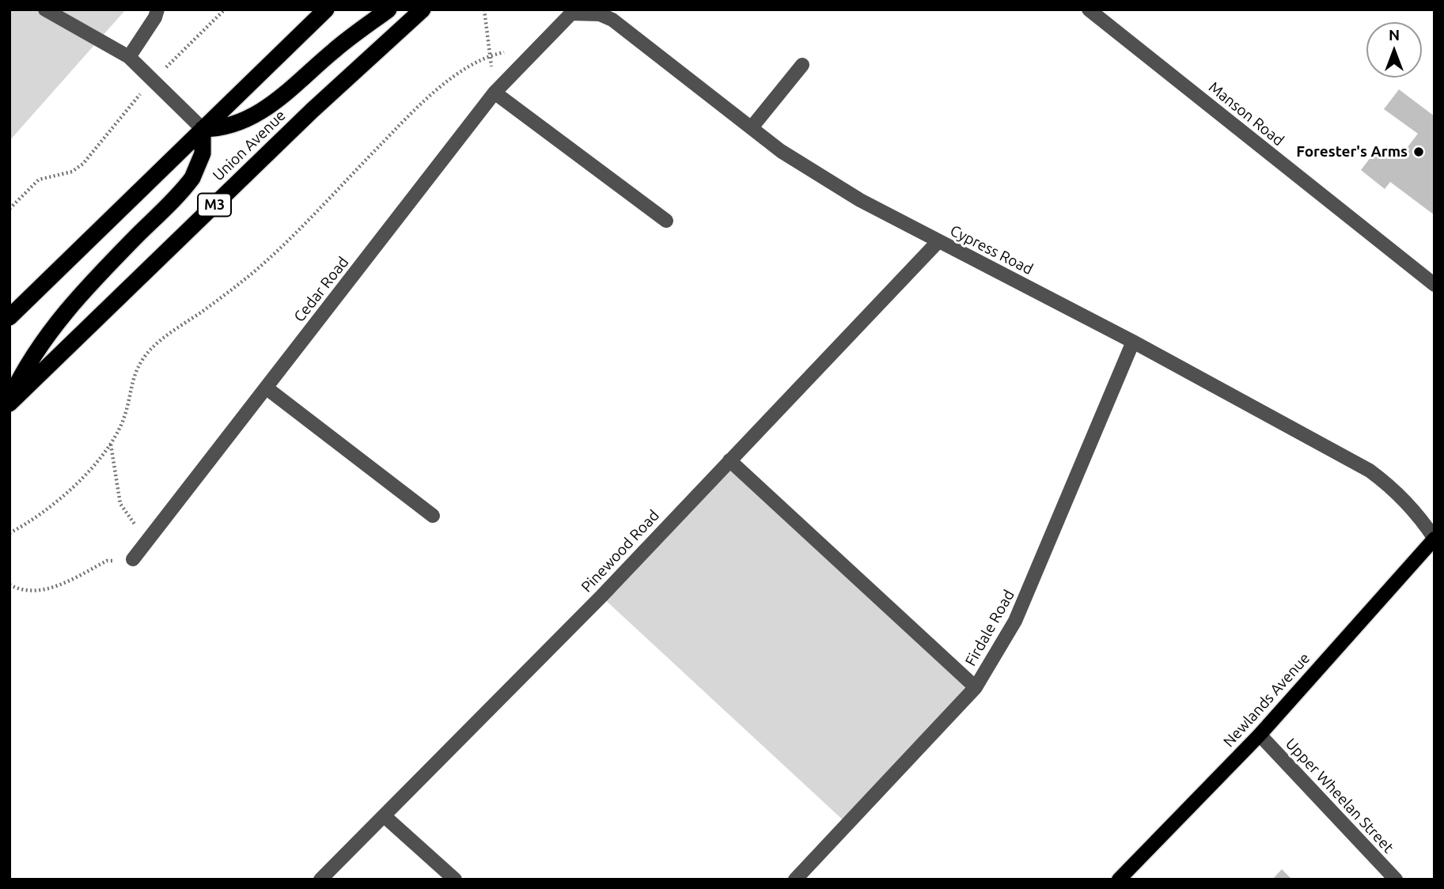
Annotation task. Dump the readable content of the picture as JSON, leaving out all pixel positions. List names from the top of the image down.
{
  "streets": {
    "highway": ["Union Avenue", "M3"],
    "main road": ["Newlands Avenue"],
    "street": [
      "Manson Road",
      "Cypress Road",
      "Cedar Road",
      "Pinewood Road",
      "Firdale Road",
      "Upper Wheelan Street"
    ]
  },
  "crossings": [
    ["Cypress Road", "Cedar Road"],
    ["Cypress Road", "Pinewood Road"],
    ["Cypress Road", "Firdale Road"],
    ["Cypress Road", "Newlands Avenue"],
    ["Newlands Avenue", "Upper Wheelan Street"]
  ],
  "places": ["Forester's Arms"],
  "north": "top"
}
